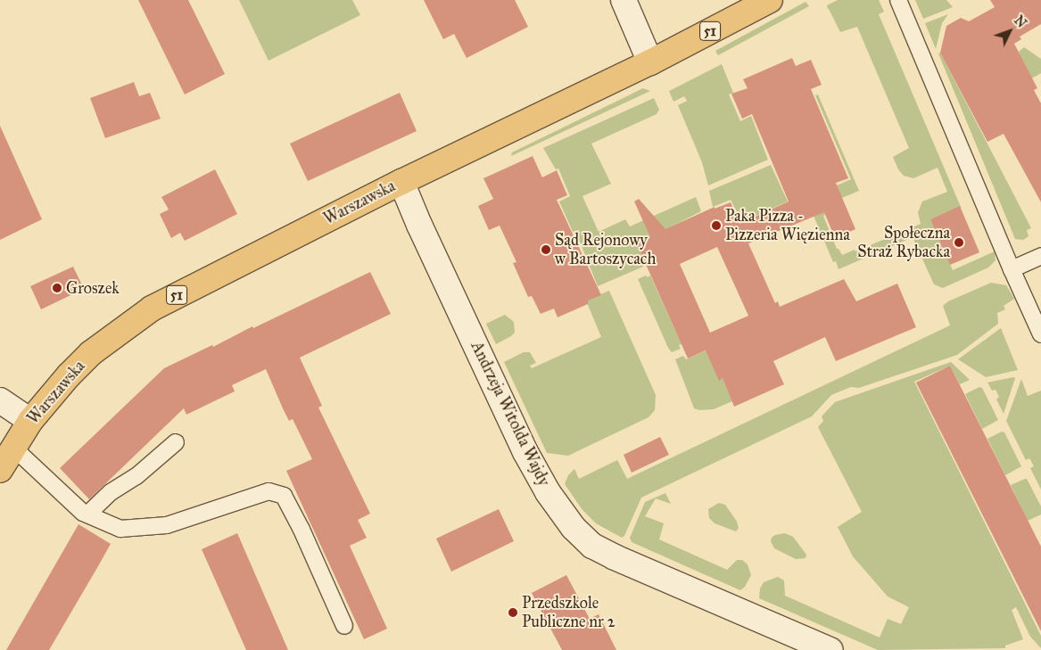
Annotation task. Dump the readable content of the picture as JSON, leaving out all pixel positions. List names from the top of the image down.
{
  "streets": {
    "main road": ["51", "Warszawska"],
    "street": ["Andrzeja Witolda Wajdy"]
  },
  "crossings": [
    ["Warszawska", "Andrzeja Witolda Wajdy"]
  ],
  "places": [
    "Paka Pizza - Pizzeria Więzienna",
    "Społeczna Straż Rybacka",
    "Sąd Rejonowy w Bartoszycach",
    "Groszek",
    "Przedszkole Publiczne nr 2"
  ],
  "north": "top right"
}
